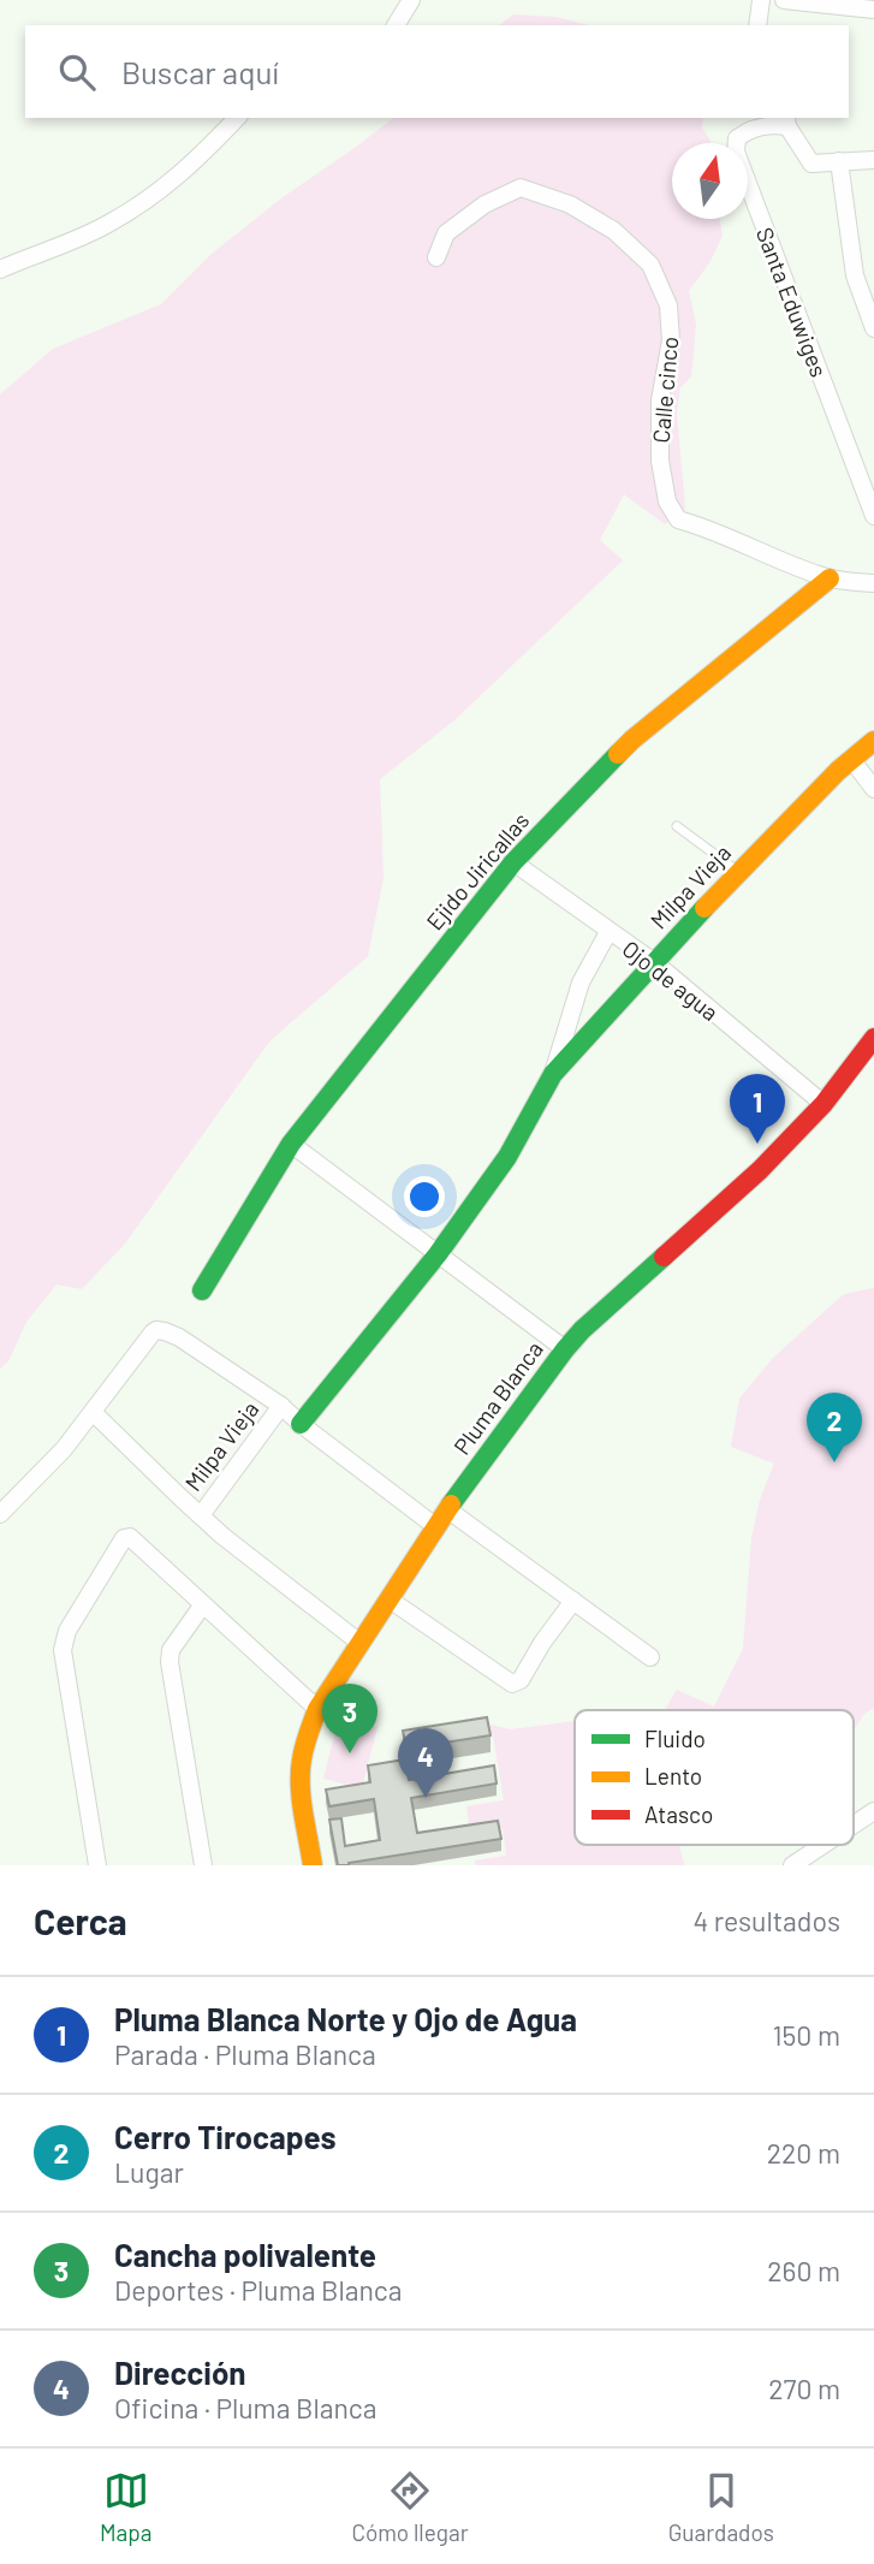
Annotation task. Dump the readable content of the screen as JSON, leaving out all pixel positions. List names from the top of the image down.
{
  "streets": {
    "street": [
      "Santa Eduwiges",
      "Calle cinco",
      "Ejido Jiricallas",
      "Milpa Vieja",
      "Ojo de agua",
      "Pluma Blanca"
    ]
  },
  "crossings": [
    ["Calle cinco", "Ejido Jiricallas"],
    ["Ejido Jiricallas", "Ojo de agua"],
    ["Milpa Vieja", "Ojo de agua"],
    ["Ojo de agua", "Pluma Blanca"]
  ],
  "legend": ["Fluido", "Lento", "Atasco"],
  "north": "top",
  "page": {
    "search": "Buscar aquí",
    "pins": [
      "1",
      "2",
      "3",
      "4"
    ],
    "heading": ["Cerca", "4 resultados"],
    "list": [
      {
        "mark": "1",
        "name": "Pluma Blanca Norte y Ojo de Agua",
        "note": "Parada · Pluma Blanca",
        "value": "150 m"
      },
      {
        "mark": "2",
        "name": "Cerro Tirocapes",
        "note": "Lugar",
        "value": "220 m"
      },
      {
        "mark": "3",
        "name": "Cancha polivalente",
        "note": "Deportes · Pluma Blanca",
        "value": "260 m"
      },
      {
        "mark": "4",
        "name": "Dirección",
        "note": "Oficina · Pluma Blanca",
        "value": "270 m"
      }
    ],
    "nav": ["Mapa", "Cómo llegar", "Guardados"]
  }
}
